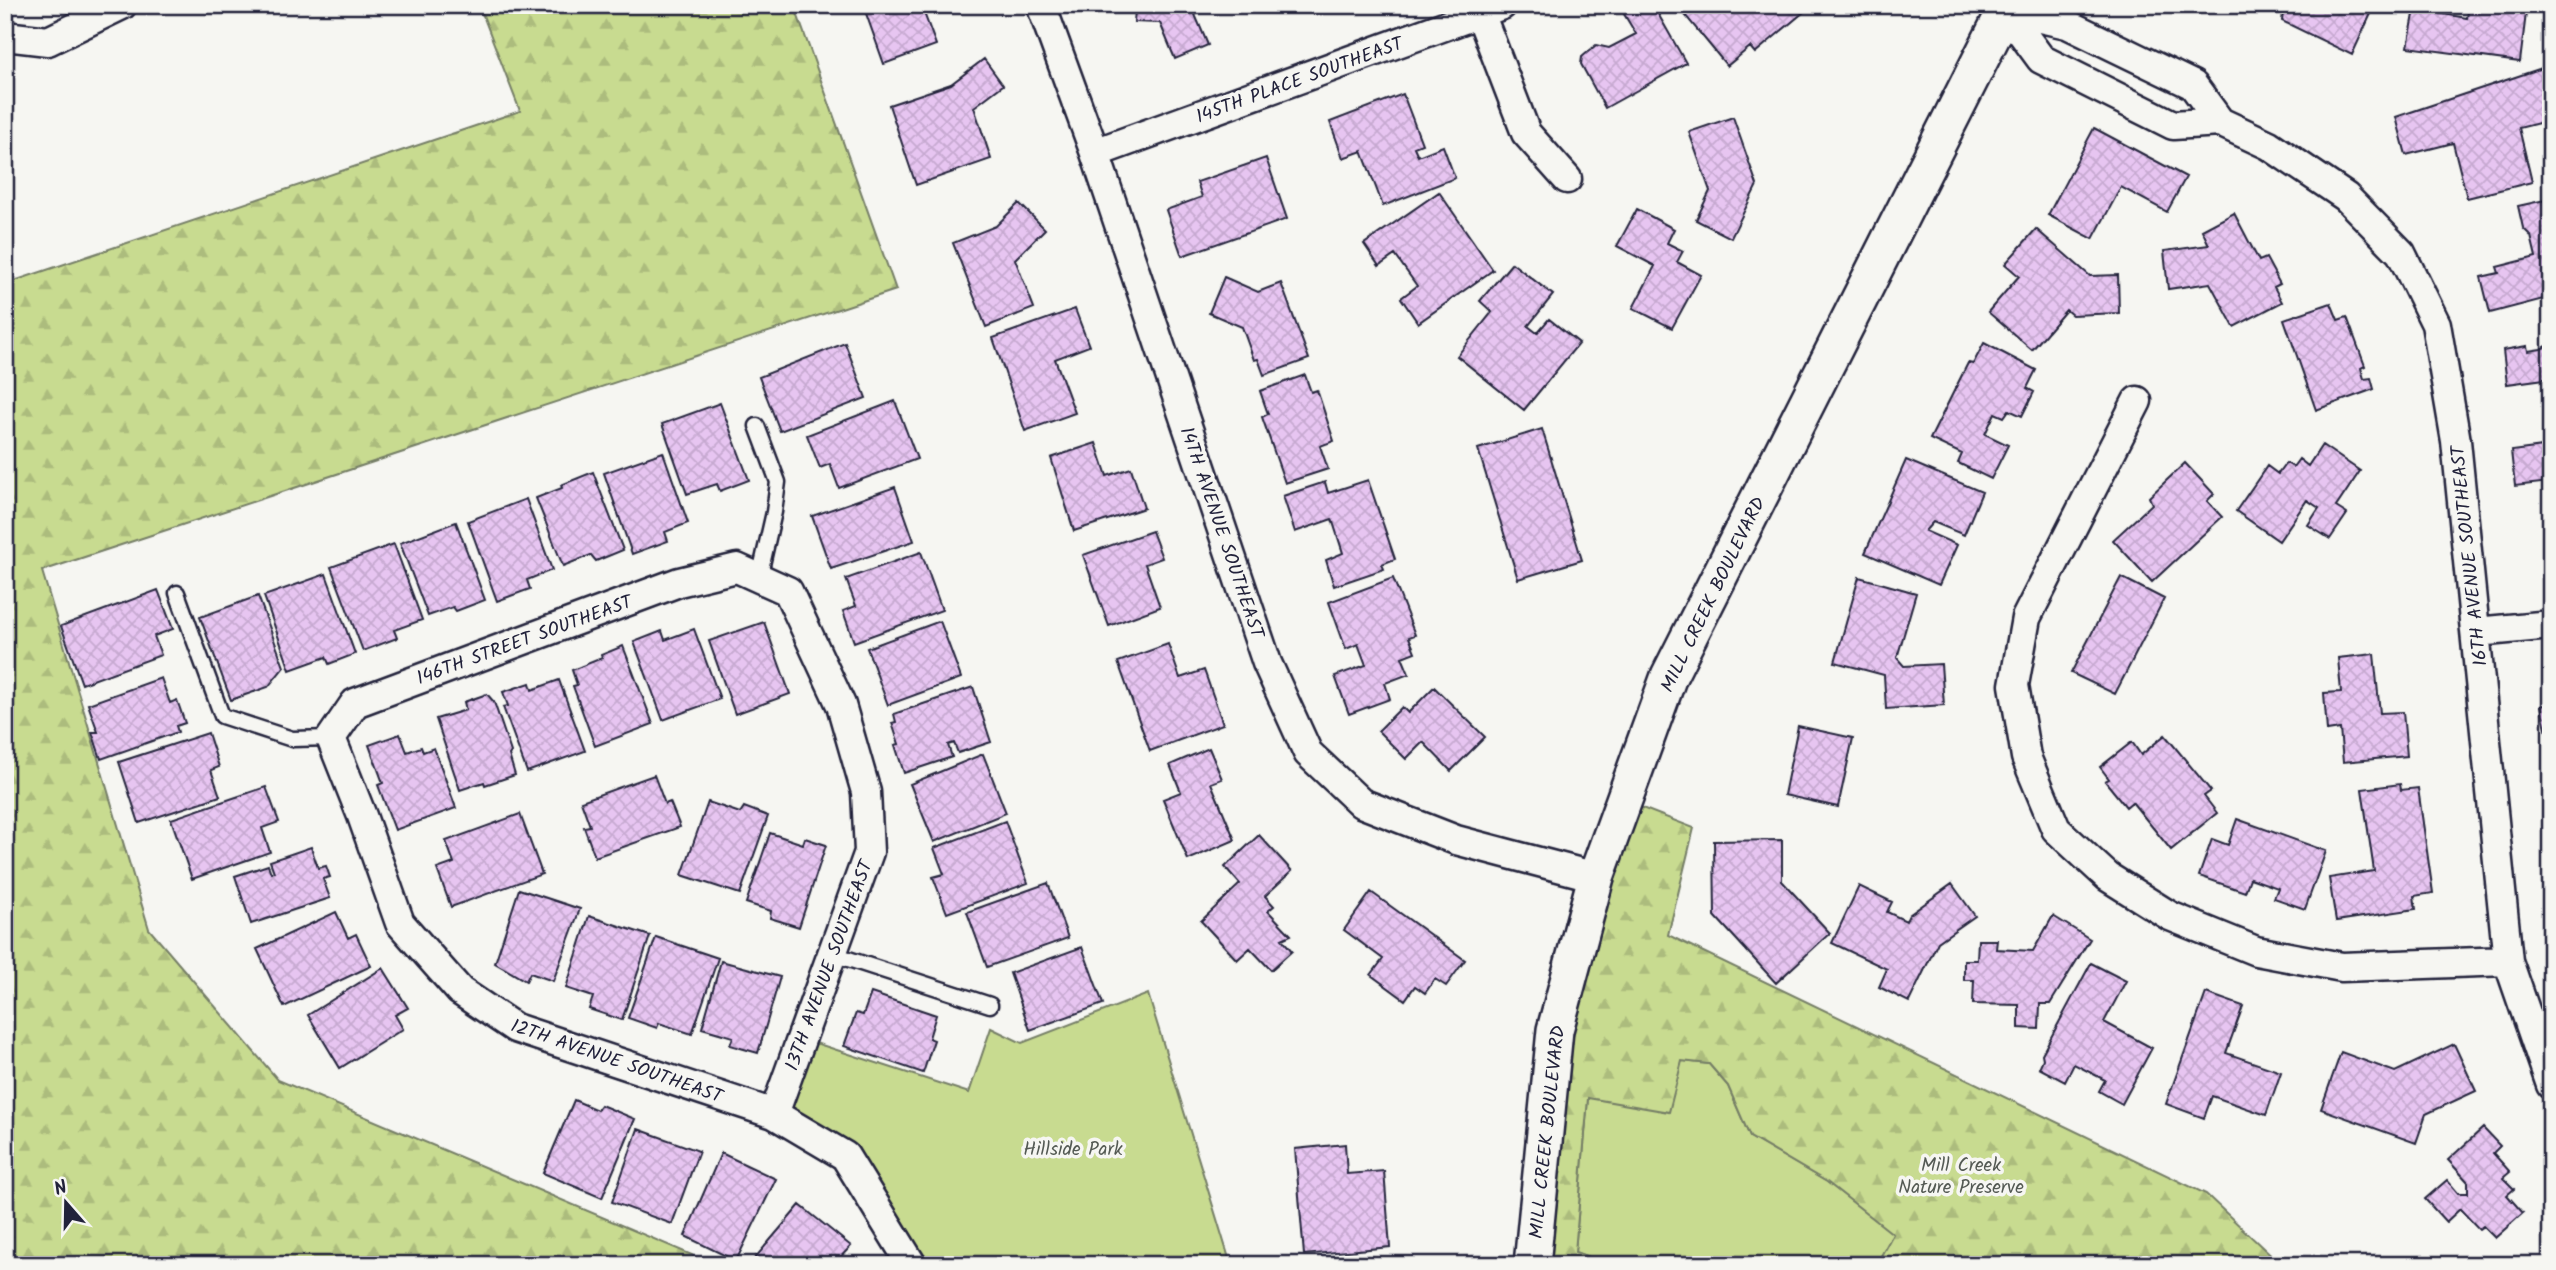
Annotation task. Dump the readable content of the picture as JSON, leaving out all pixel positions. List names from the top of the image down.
{
  "streets": {
    "street": [
      "145TH PLACE SOUTHEAST",
      "14TH AVENUE SOUTHEAST",
      "16TH AVENUE SOUTHEAST",
      "MILL CREEK BOULEVARD",
      "146TH STREET SOUTHEAST",
      "13TH AVENUE SOUTHEAST",
      "12TH AVENUE SOUTHEAST"
    ]
  },
  "crossings": [
    ["145TH PLACE SOUTHEAST", "14TH AVENUE SOUTHEAST"],
    ["14TH AVENUE SOUTHEAST", "MILL CREEK BOULEVARD"],
    ["16TH AVENUE SOUTHEAST", "MILL CREEK BOULEVARD"],
    ["146TH STREET SOUTHEAST", "13TH AVENUE SOUTHEAST"],
    ["146TH STREET SOUTHEAST", "12TH AVENUE SOUTHEAST"],
    ["13TH AVENUE SOUTHEAST", "12TH AVENUE SOUTHEAST"]
  ],
  "parks": ["Hillside Park", "Mill Creek Nature Preserve"],
  "north": "top"
}
